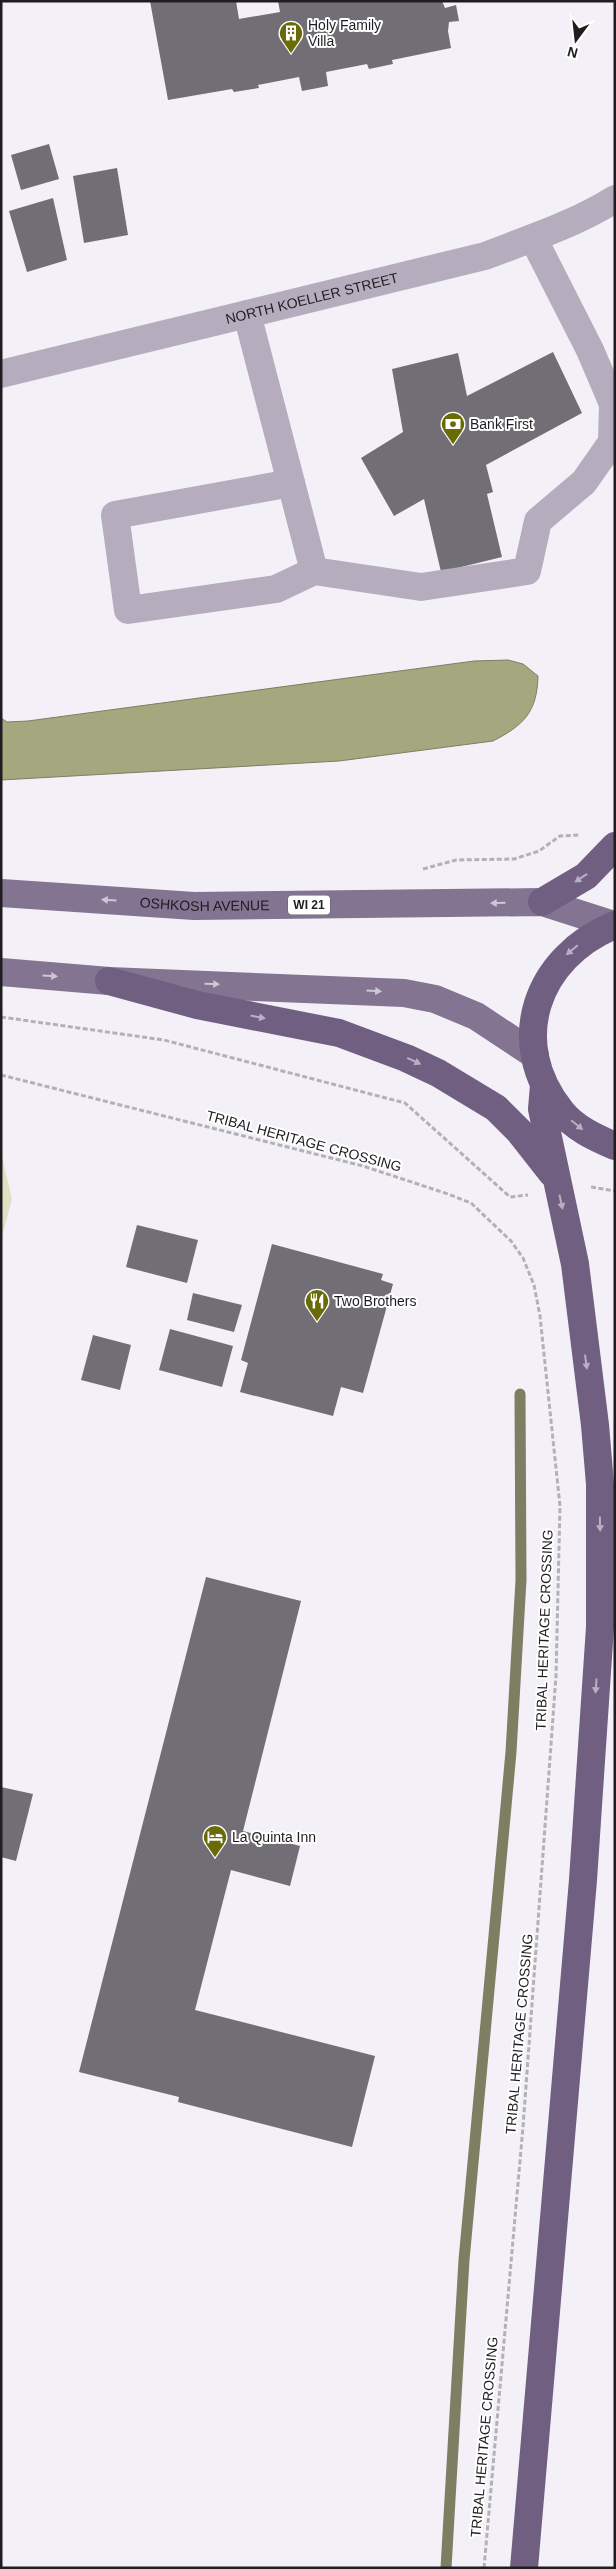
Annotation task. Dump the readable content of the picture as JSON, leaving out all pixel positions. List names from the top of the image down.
{
  "streets": {
    "main road": ["OSHKOSH AVENUE", "WI 21"],
    "street": ["NORTH KOELLER STREET"],
    "path": ["TRIBAL HERITAGE CROSSING"]
  },
  "places": {
    "building": ["Holy Family Villa"],
    "bank": ["Bank First"],
    "restaurant": ["Two Brothers"],
    "hotel": ["La Quinta Inn"]
  },
  "north": "bottom"
}
